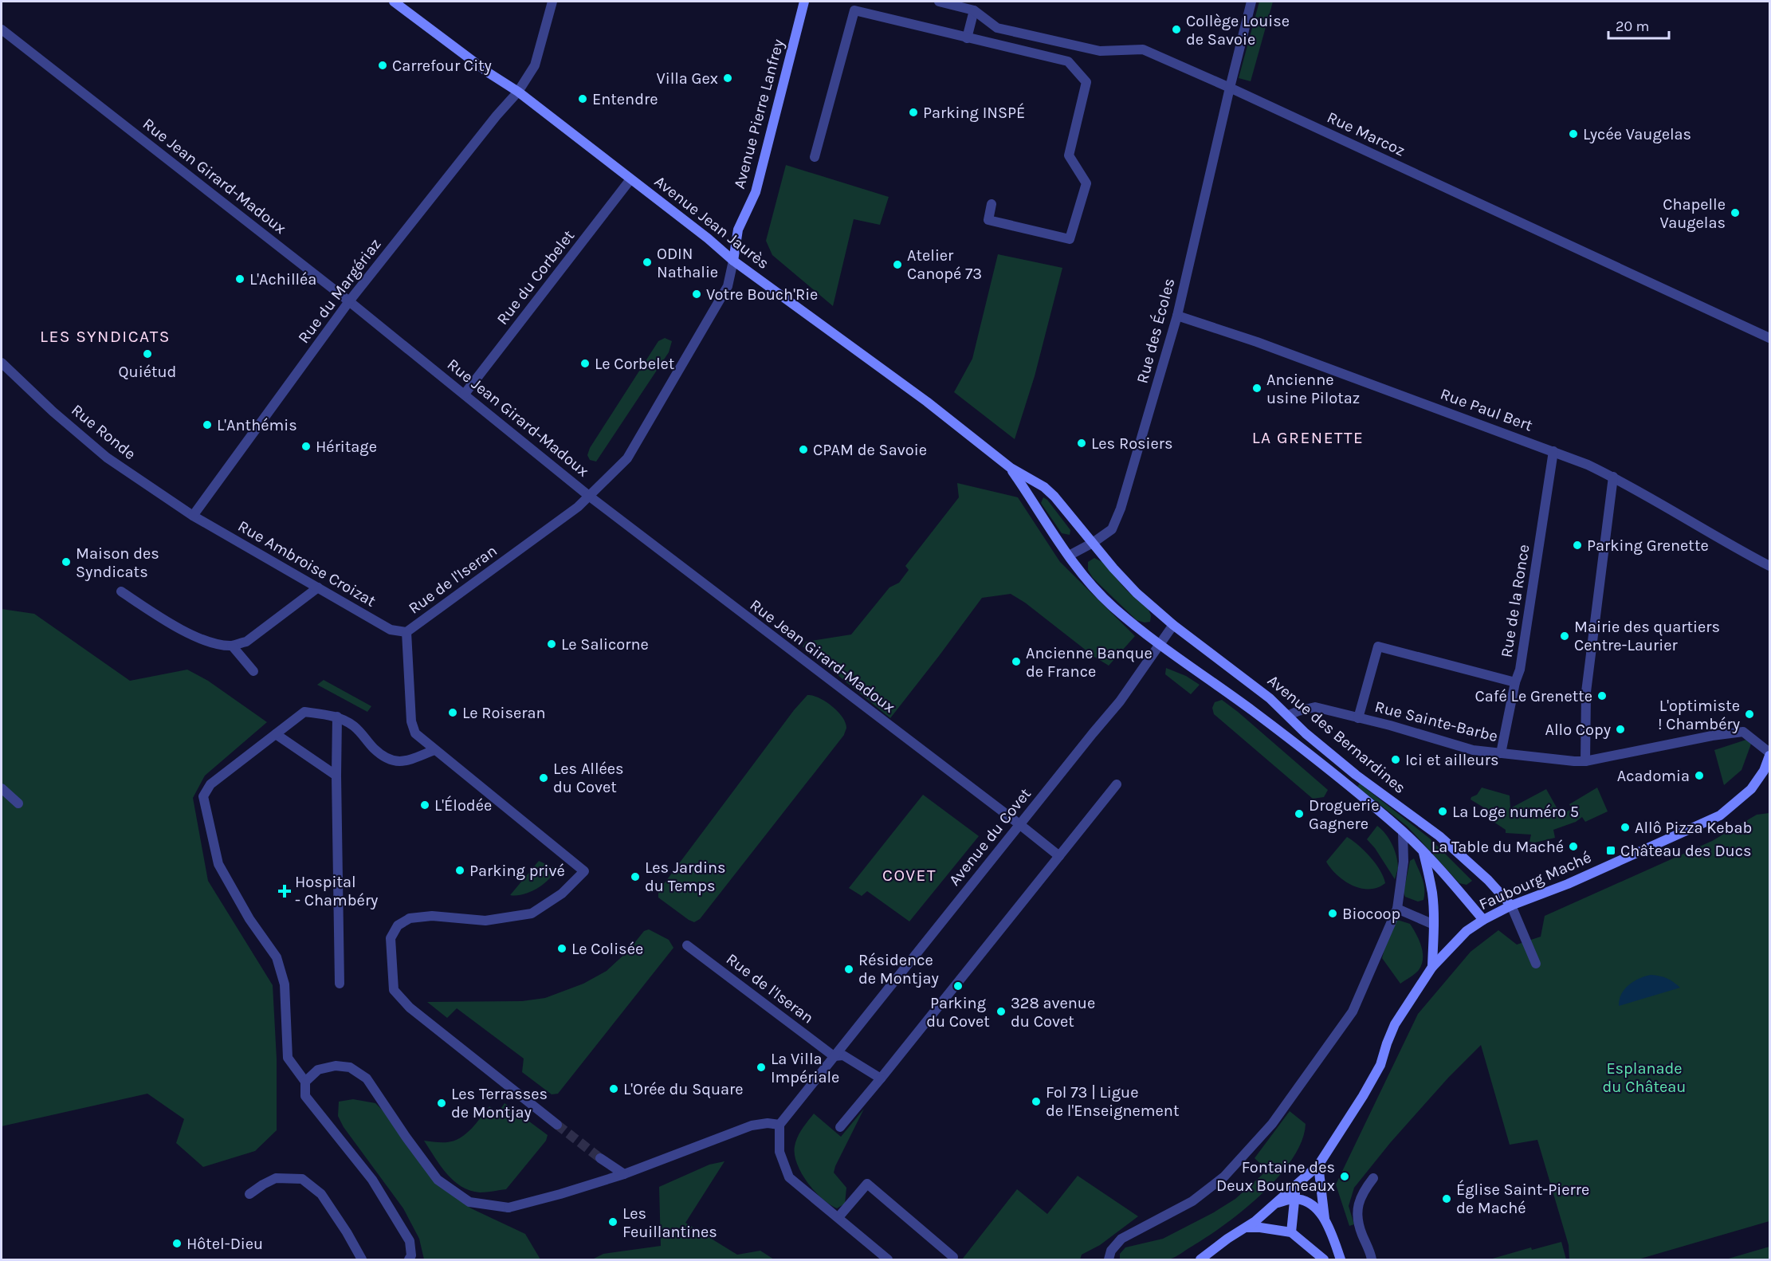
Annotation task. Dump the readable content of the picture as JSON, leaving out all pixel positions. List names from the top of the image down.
{
  "streets": {
    "main road": [
      "Avenue Pierre Lanfrey",
      "Avenue Jean Jaurès",
      "Avenue des Bernardines",
      "Faubourg Maché"
    ],
    "street": [
      "Rue Marcoz",
      "Rue Jean Girard-Madoux",
      "Rue du Corbelet",
      "Rue du Margériaz",
      "Rue des Écoles",
      "Rue Paul Bert",
      "Rue Ronde",
      "Rue Ambroise Croizat",
      "Rue de l'Iseran",
      "Rue de la Ronce",
      "Rue Sainte-Barbe",
      "Avenue du Covet"
    ]
  },
  "crossings": [
    ["Avenue Pierre Lanfrey", "Avenue Jean Jaurès"],
    ["Avenue Pierre Lanfrey", "Rue de l'Iseran"],
    ["Rue Marcoz", "Rue des Écoles"],
    ["Rue Jean Girard-Madoux", "Rue du Corbelet"],
    ["Rue Jean Girard-Madoux", "Rue du Margériaz"],
    ["Rue Jean Girard-Madoux", "Rue de l'Iseran"],
    ["Rue Jean Girard-Madoux", "Avenue du Covet"],
    ["Avenue Jean Jaurès", "Rue du Corbelet"],
    ["Avenue Jean Jaurès", "Rue du Margériaz"],
    ["Avenue Jean Jaurès", "Rue de l'Iseran"],
    ["Avenue Jean Jaurès", "Avenue des Bernardines"],
    ["Rue du Margériaz", "Rue Ronde"],
    ["Rue du Margériaz", "Rue Ambroise Croizat"],
    ["Rue des Écoles", "Rue Paul Bert"],
    ["Rue des Écoles", "Avenue des Bernardines"],
    ["Rue Paul Bert", "Rue de la Ronce"],
    ["Rue Ronde", "Rue Ambroise Croizat"],
    ["Rue Ambroise Croizat", "Rue de l'Iseran"],
    ["Rue de l'Iseran", "Avenue du Covet"],
    ["Rue de la Ronce", "Rue Sainte-Barbe"],
    ["Rue Sainte-Barbe", "Avenue des Bernardines"],
    ["Rue Sainte-Barbe", "Faubourg Maché"],
    ["Avenue des Bernardines", "Avenue du Covet"],
    ["Avenue des Bernardines", "Faubourg Maché"]
  ],
  "districts": ["LES SYNDICATS", "LA GRENETTE", "COVET"],
  "parks": ["Esplanade du Château"],
  "places": {
    "other": [
      "Collège Louise de Savoie",
      "Carrefour City",
      "Villa Gex",
      "Entendre",
      "Parking INSPÉ",
      "Lycée Vaugelas",
      "Chapelle Vaugelas",
      "ODIN Nathalie",
      "Atelier Canopé 73",
      "L'Achilléa",
      "Votre Bouch'Rie",
      "Quiétud",
      "Le Corbelet",
      "Ancienne usine Pilotaz",
      "L'Anthémis",
      "Les Rosiers",
      "Héritage",
      "CPAM de Savoie",
      "Parking Grenette",
      "Maison des Syndicats",
      "Mairie des quartiers Centre-Laurier",
      "Le Salicorne",
      "Ancienne Banque de France",
      "Café Le Grenette",
      "Le Roiseran",
      "L'optimiste ! Chambéry",
      "Allo Copy",
      "Ici et ailleurs",
      "Acadomia",
      "Les Allées du Covet",
      "L'Élodée",
      "La Loge numéro 5",
      "Droguerie Gagnere",
      "Allô Pizza Kebab",
      "La Table du Maché",
      "Parking privé",
      "Les Jardins du Temps",
      "Biocoop",
      "Le Colisée",
      "Résidence de Montjay",
      "Parking du Covet",
      "328 avenue du Covet",
      "La Villa Impériale",
      "L'Orée du Square",
      "Fol 73 | Ligue de l'Enseignement",
      "Les Terrasses de Montjay",
      "Fontaine des Deux Bourneaux",
      "Église Saint-Pierre de Maché",
      "Les Feuillantines",
      "Hôtel-Dieu"
    ],
    "transit": ["Château des Ducs"],
    "health": ["Hospital - Chambéry"]
  },
  "scale_bar": "20 m"
}
